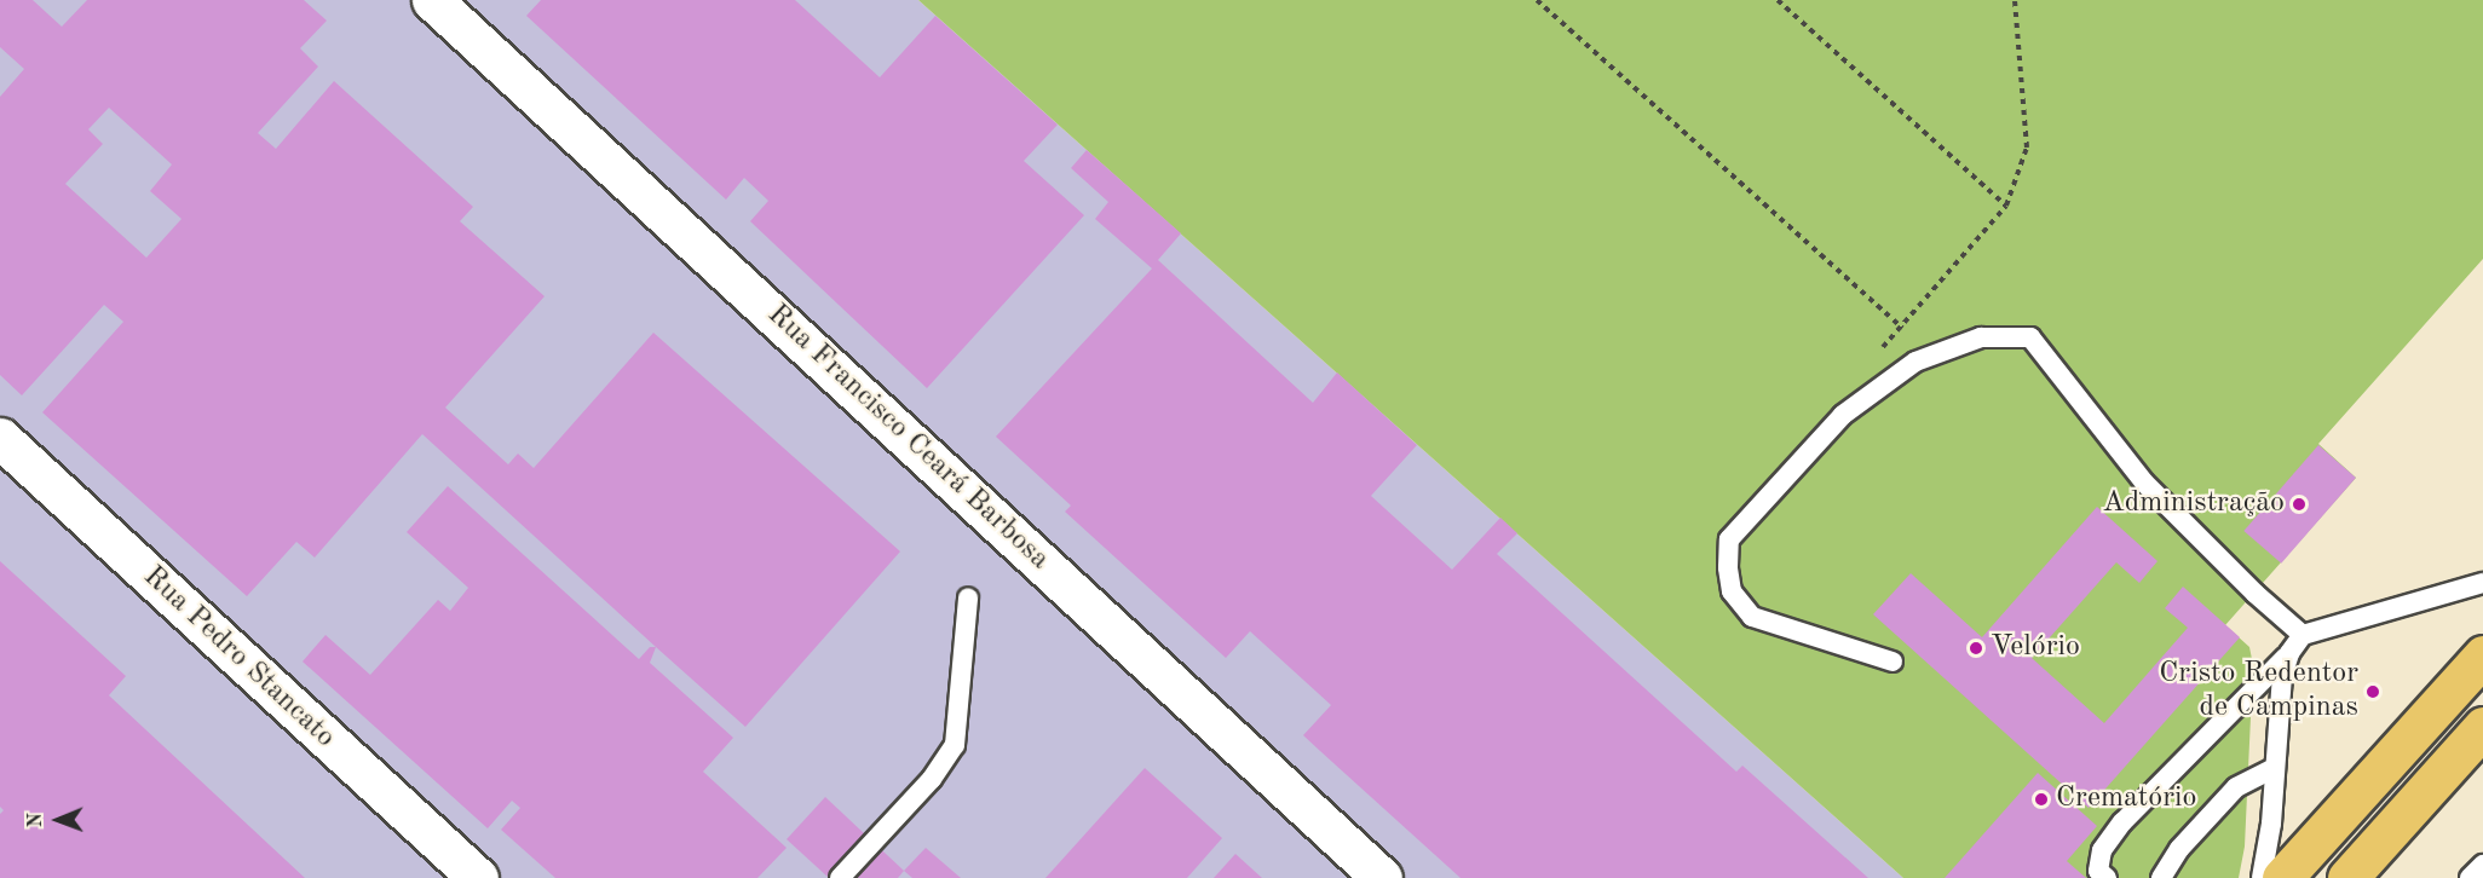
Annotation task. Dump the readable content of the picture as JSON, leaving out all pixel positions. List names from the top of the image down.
{
  "streets": {
    "street": ["Rua Francisco Ceará Barbosa", "Rua Pedro Stancato"]
  },
  "places": [
    "Administração",
    "Velório",
    "Cristo Redentor de Campinas",
    "Crematório"
  ],
  "north": "left"
}
